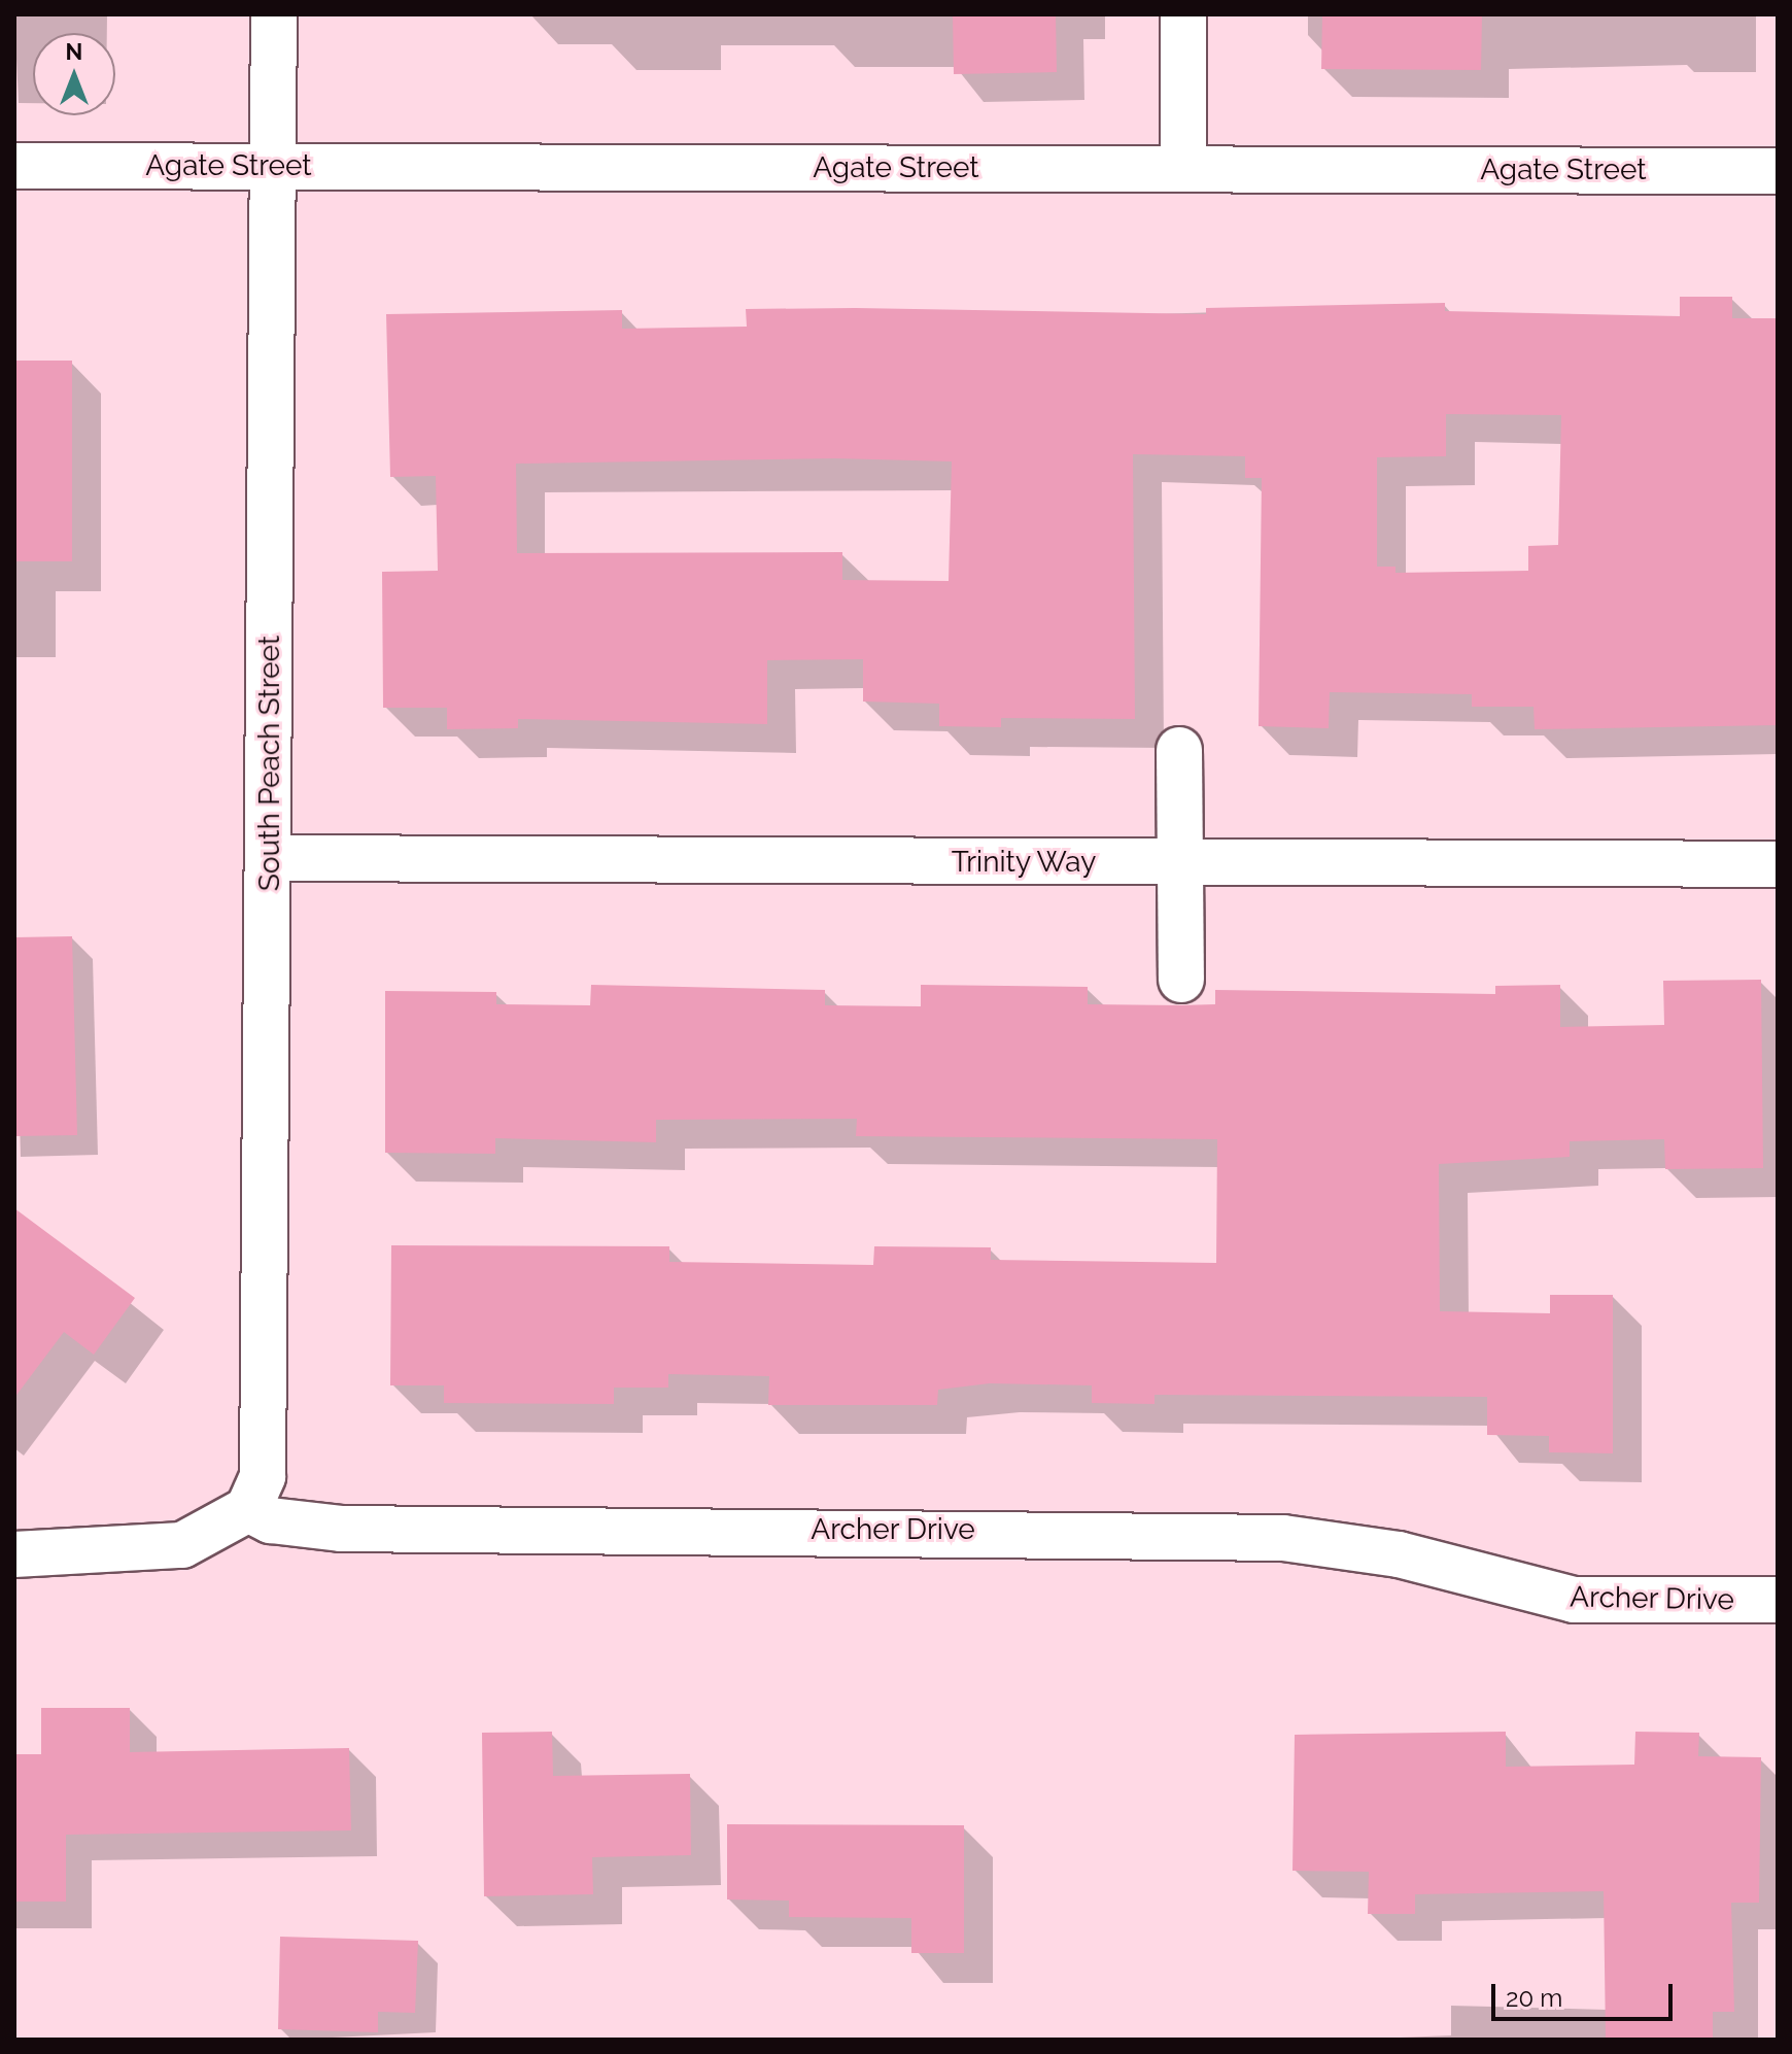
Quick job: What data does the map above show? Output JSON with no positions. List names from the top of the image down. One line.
{"streets":{"street":["Agate Street","South Peach Street","Trinity Way","Archer Drive"]},"crossings":[["Agate Street","South Peach Street"],["South Peach Street","Trinity Way"],["South Peach Street","Archer Drive"]],"scale_bar":"20 m","north":"top"}
